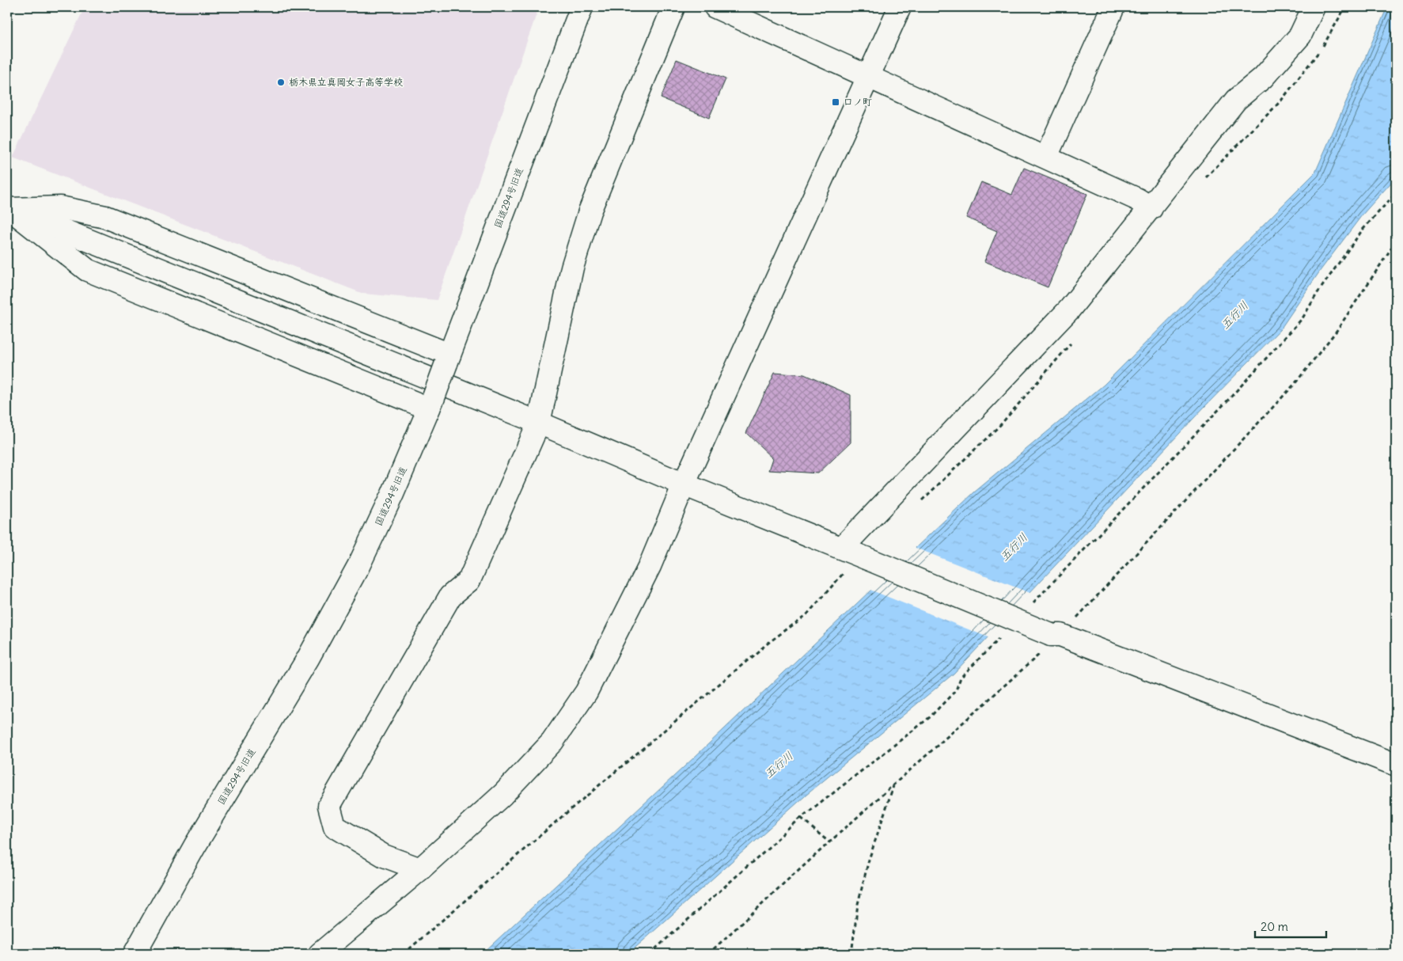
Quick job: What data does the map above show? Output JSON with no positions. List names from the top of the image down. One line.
{"streets":{"street":["国道294号旧道"]},"water":["五行川"],"places":{"other":["栃木県立真岡女子高等学校"],"transit":["口ノ町"]},"scale_bar":"20 m"}
